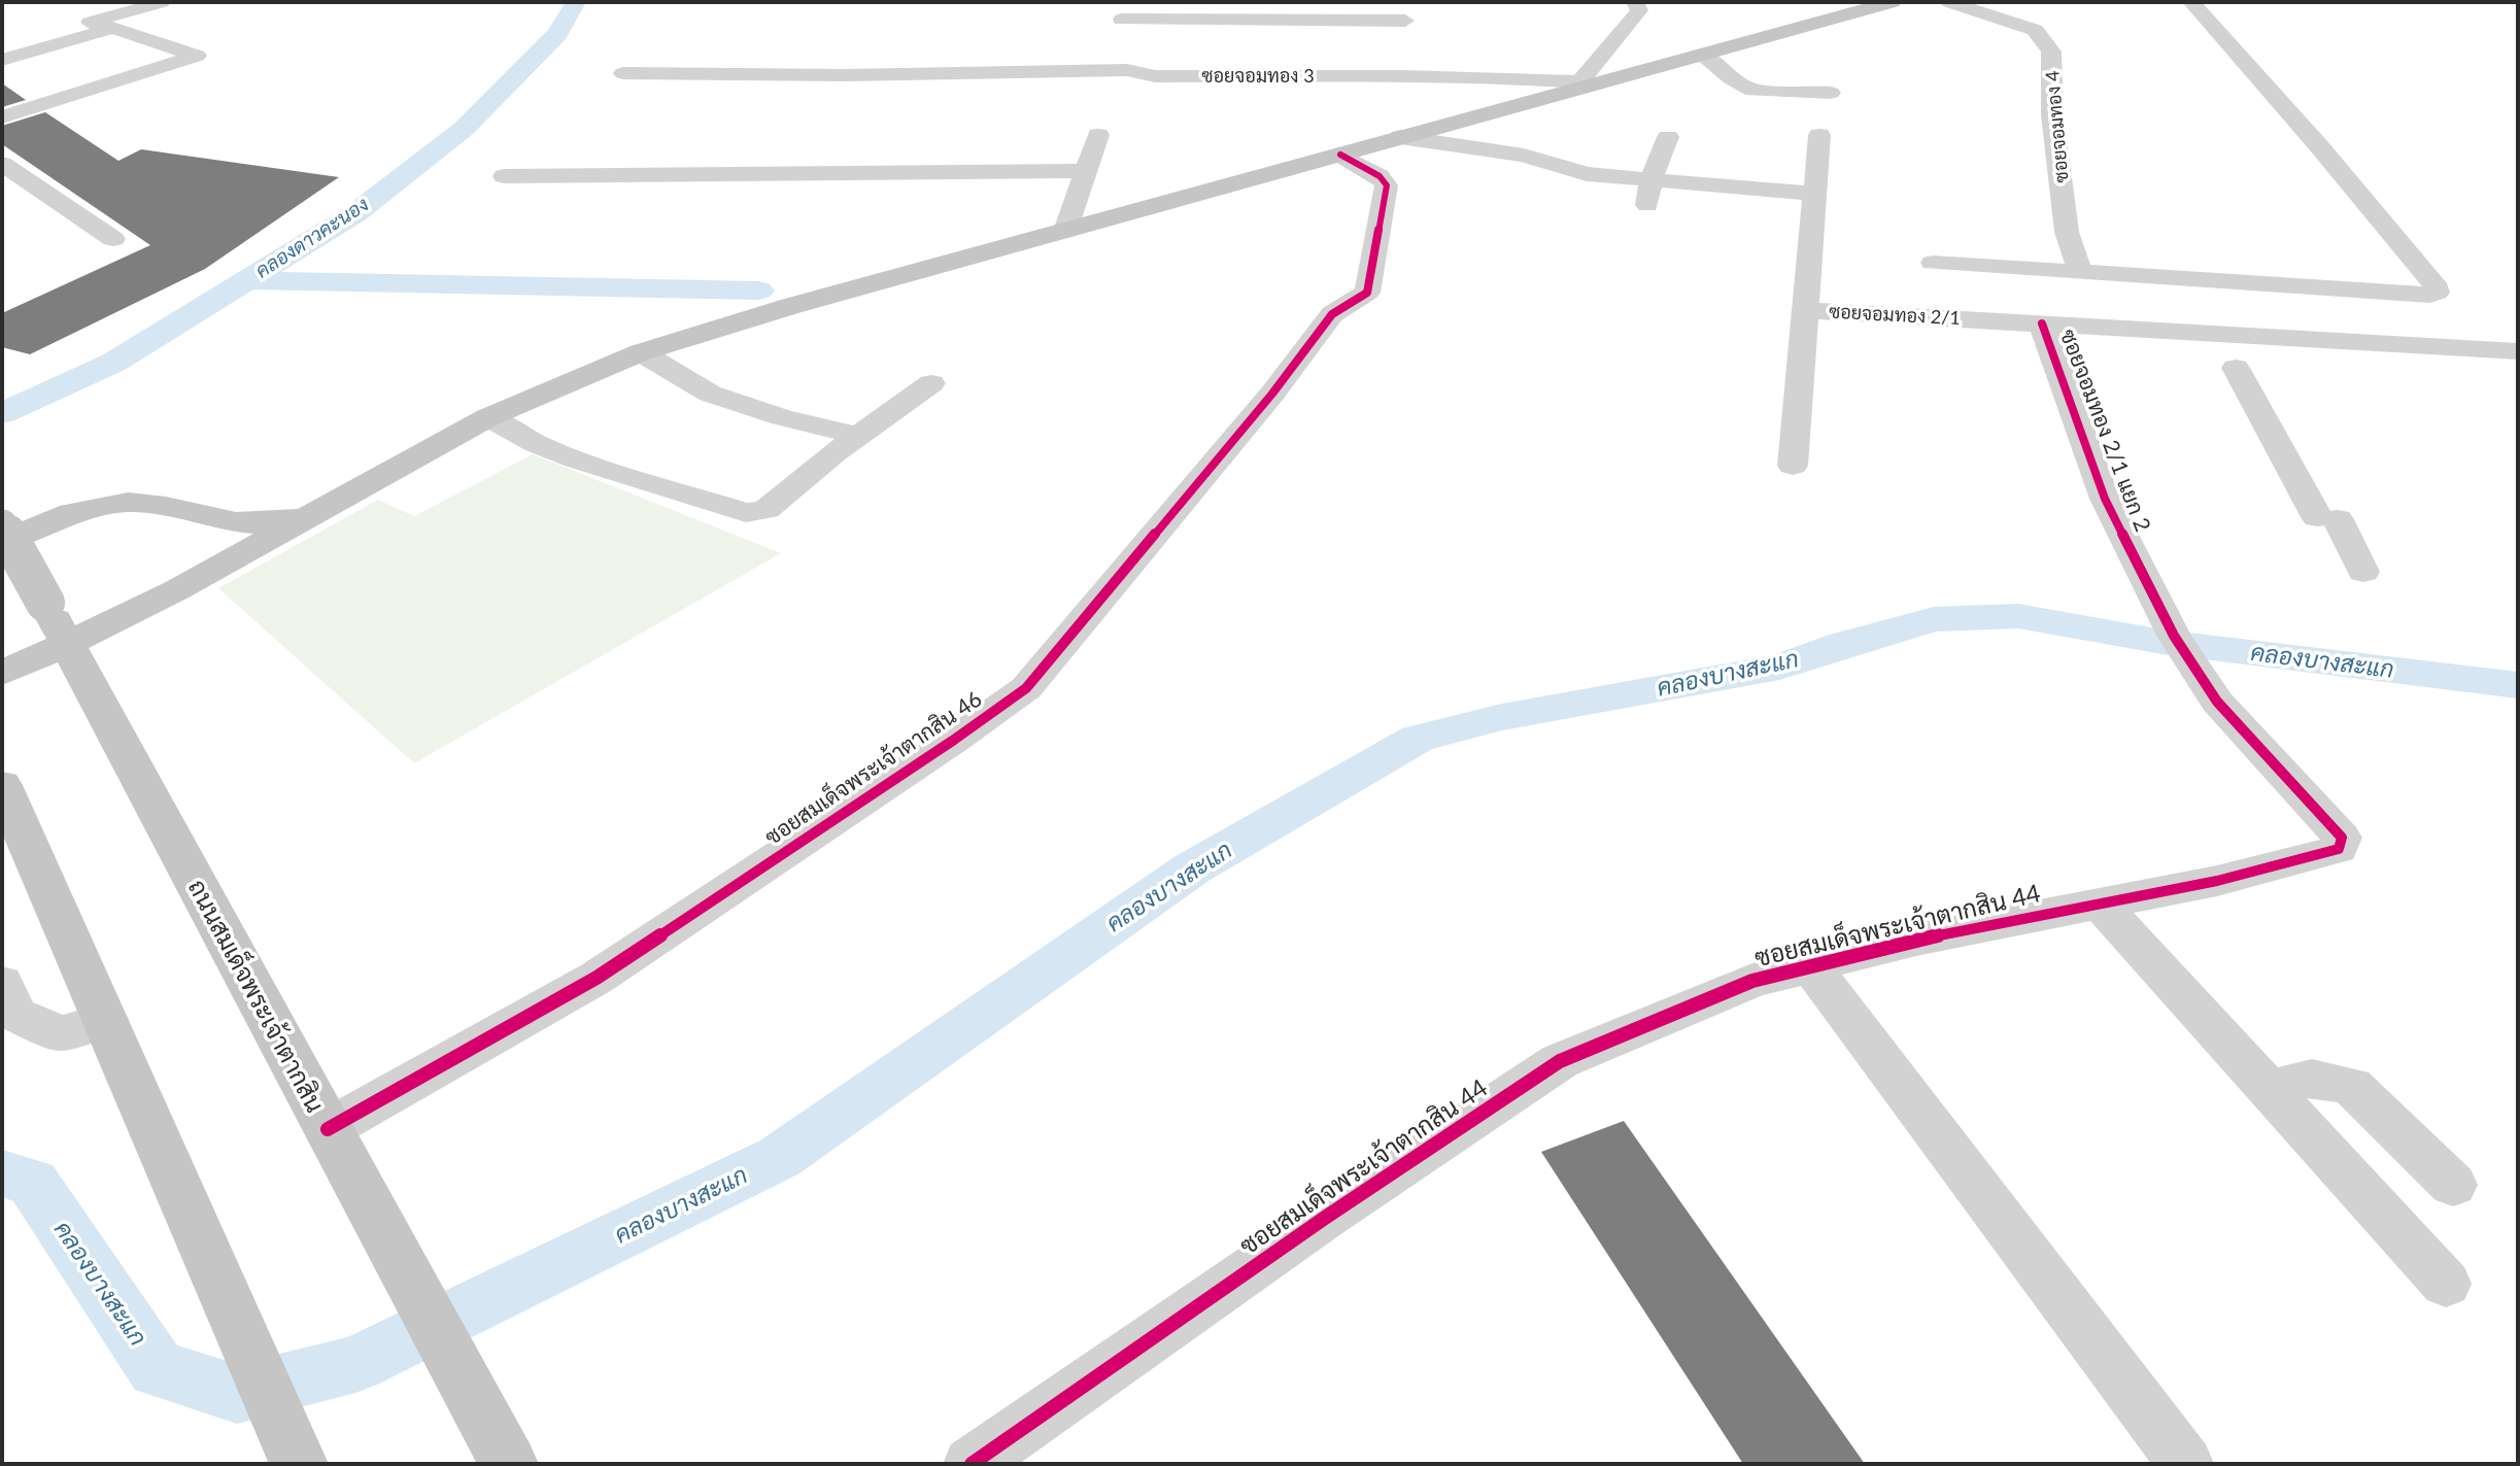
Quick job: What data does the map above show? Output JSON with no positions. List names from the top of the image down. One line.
{"streets":{"main road":["ถนนสมเด็จพระเจ้าตากสิน"],"street":["ซอยจอมทอง 3","ซอยจอมทอง 4","ซอยจอมทอง 2/1","ซอยจอมทอง 2/1 แยก 2","ซอยสมเด็จพระเจ้าตากสิน 46","ซอยสมเด็จพระเจ้าตากสิน 44"]},"crossings":[["ซอยจอมทอง 2/1","ซอยจอมทอง 2/1 แยก 2"],["ซอยจอมทอง 2/1 แยก 2","ซอยสมเด็จพระเจ้าตากสิน 44"],["ซอยสมเด็จพระเจ้าตากสิน 46","ถนนสมเด็จพระเจ้าตากสิน"]],"water":["คลองดาวคะนอง","คลองบางสะแก"]}
